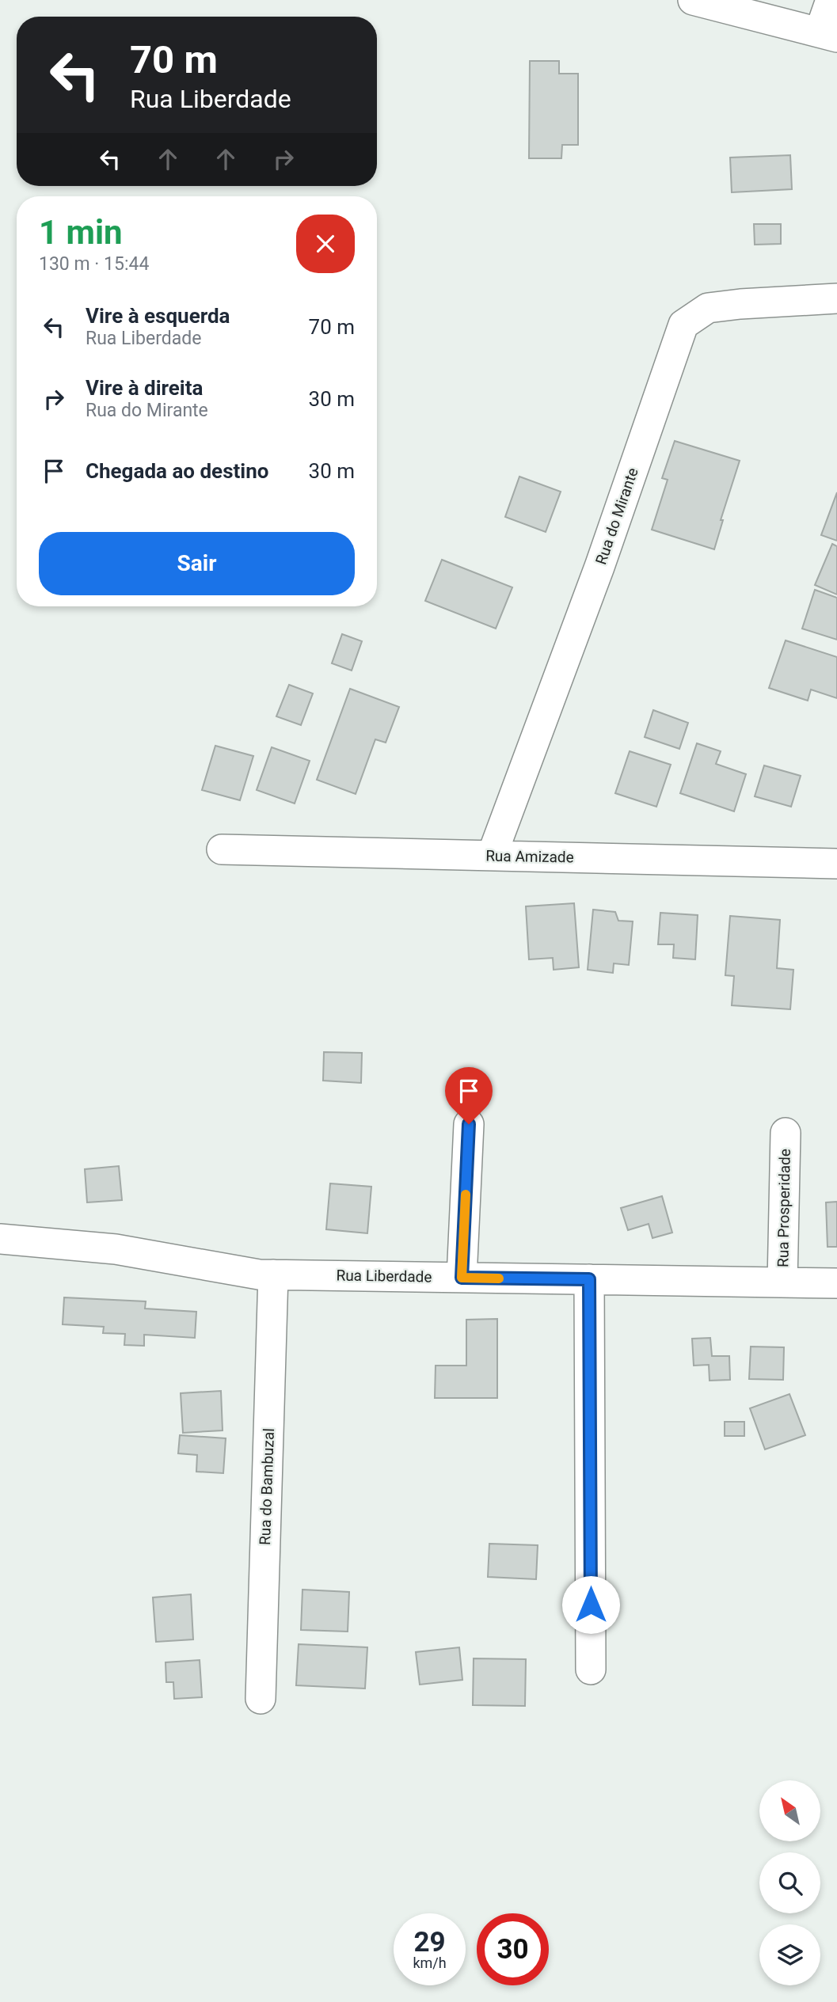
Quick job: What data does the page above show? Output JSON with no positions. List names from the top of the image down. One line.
{"streets":{"street":["Rua do Mirante","Rua Amizade","Rua Prosperidade","Rua Liberdade","Rua do Bambuzal"]},"crossings":[["Rua do Mirante","Rua Amizade"],["Rua Prosperidade","Rua Liberdade"],["Rua Liberdade","Rua do Bambuzal"]],"north":"top left","page":{"turn":["70 m","Rua Liberdade"],"heading":["1 min","130 m · 15:44"],"list":[{"name":"Vire à esquerda","note":"Rua Liberdade","value":"70 m"},{"name":"Vire à direita","note":"Rua do Mirante","value":"30 m"},{"name":"Chegada ao destino","value":"30 m"}],"buttons":"Sair","speed":"29 km/h","limit":"30"}}
